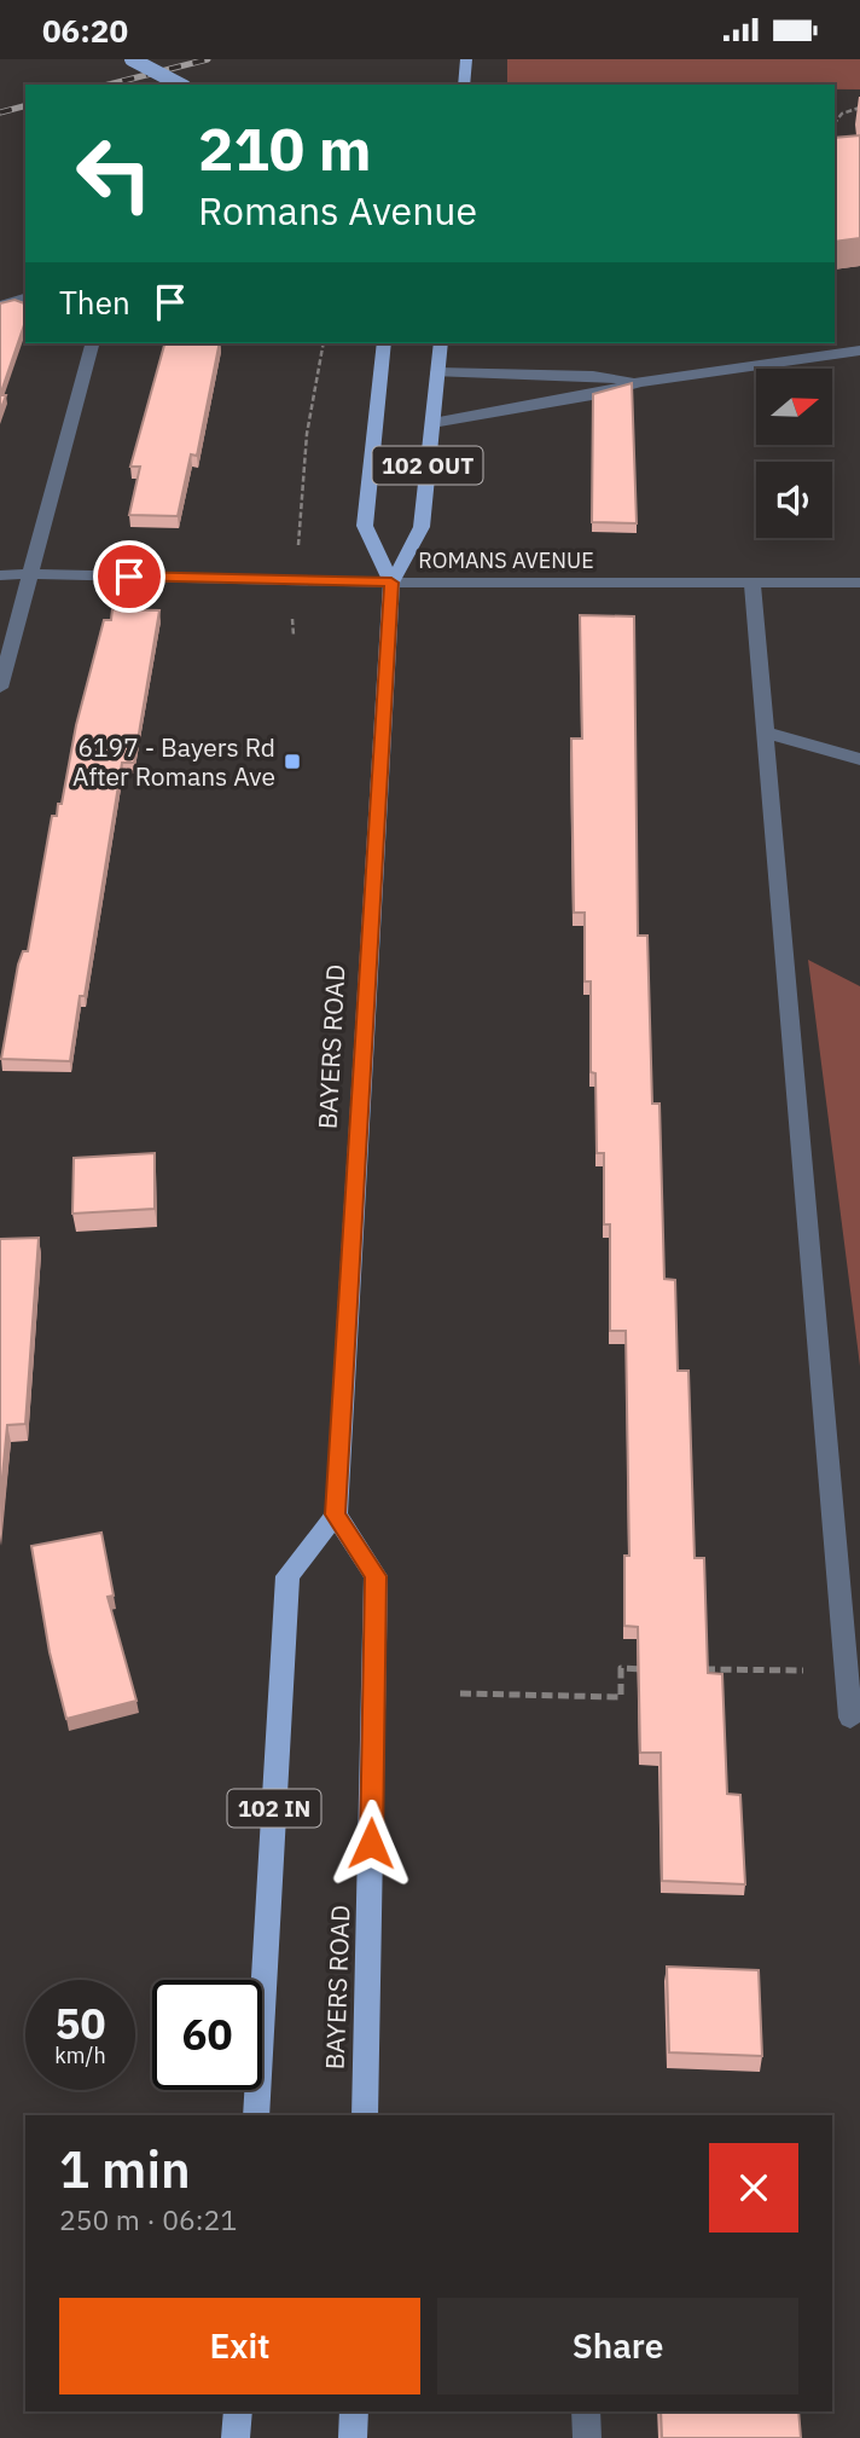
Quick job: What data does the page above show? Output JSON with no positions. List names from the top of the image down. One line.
{"streets":{"main road":["102 OUT","BAYERS ROAD","102 IN"],"street":["ROMANS AVENUE"]},"crossings":[["ROMANS AVENUE","BAYERS ROAD"],["BAYERS ROAD","102 IN"]],"places":{"transit":["6197 - Bayers Rd After Romans Ave"]},"north":"right","page":{"status":"06:20","turn":["210 m","Romans Avenue"],"then":"Then","speed":"50 km/h","limit":"60","heading":["1 min","250 m · 06:21"],"buttons":["Exit","Share"]}}
